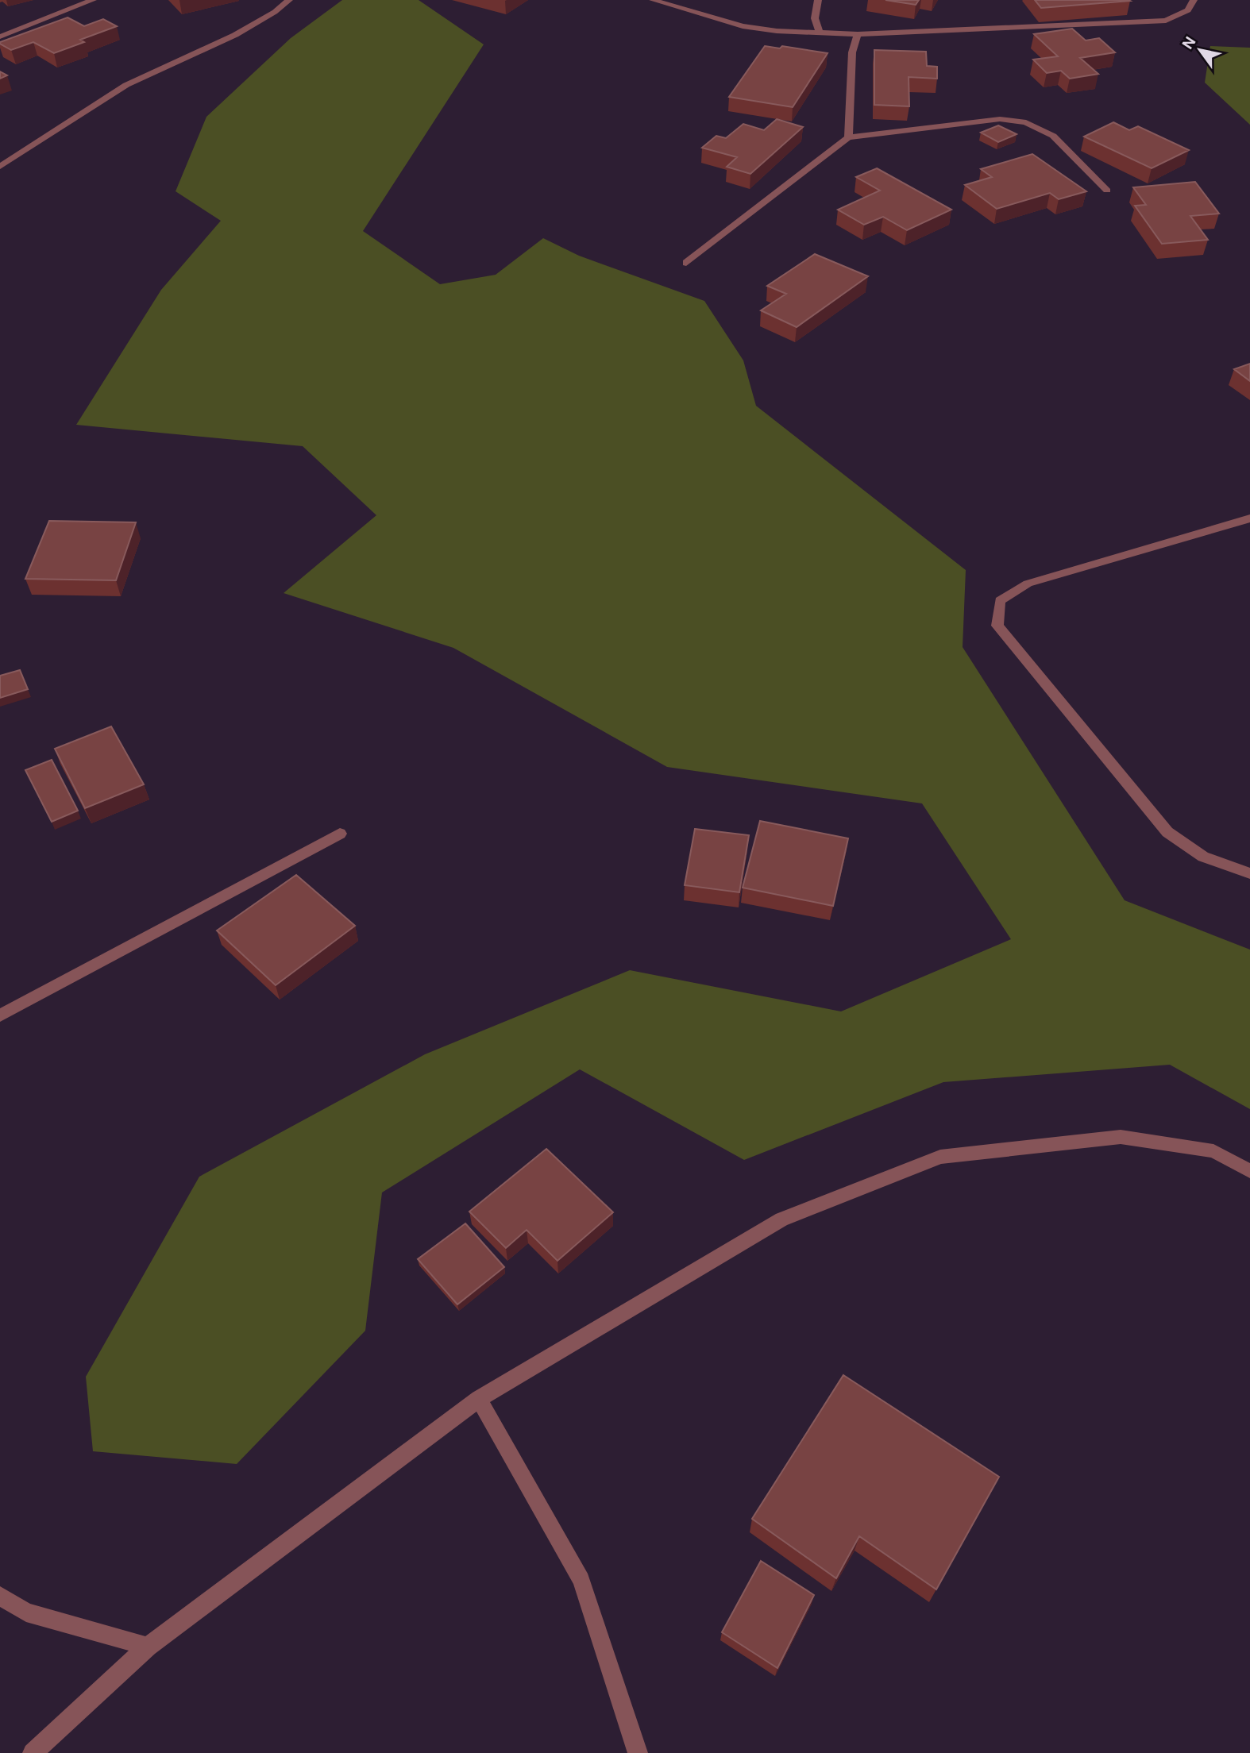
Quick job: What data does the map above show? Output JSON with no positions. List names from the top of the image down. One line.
{"north":"top left"}
